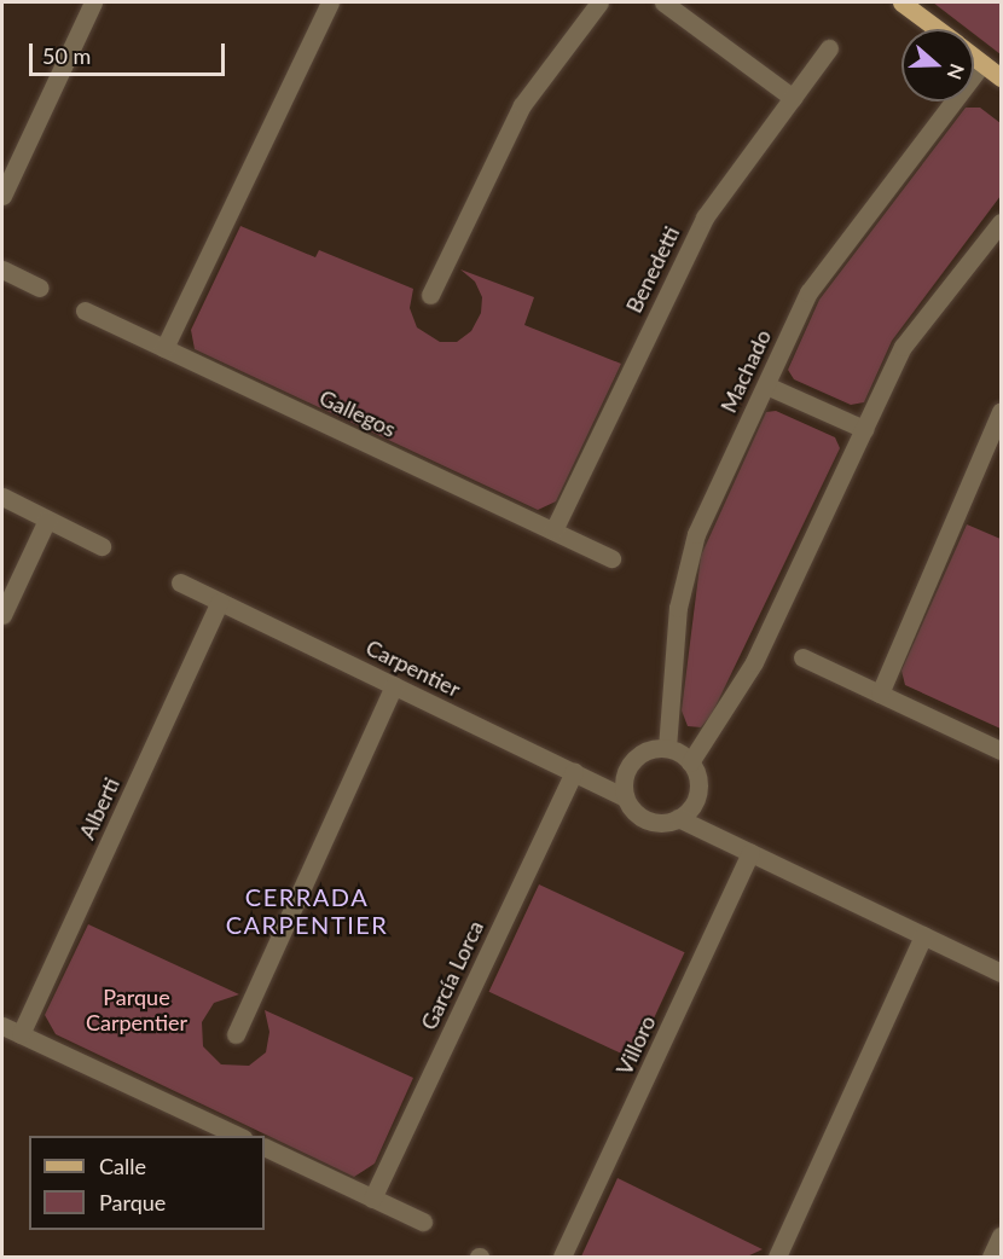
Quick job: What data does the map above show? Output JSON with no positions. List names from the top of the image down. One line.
{"streets":{"street":["Benedetti","Machado","Gallegos","Carpentier","Alberti","García Lorca","Villoro"]},"crossings":[["Benedetti","Gallegos"],["Machado","Carpentier"],["Carpentier","Alberti"],["Carpentier","García Lorca"]],"districts":["CERRADA CARPENTIER"],"parks":["Parque Carpentier"],"legend":["Calle","Parque"],"scale_bar":"50 m","north":"right"}
